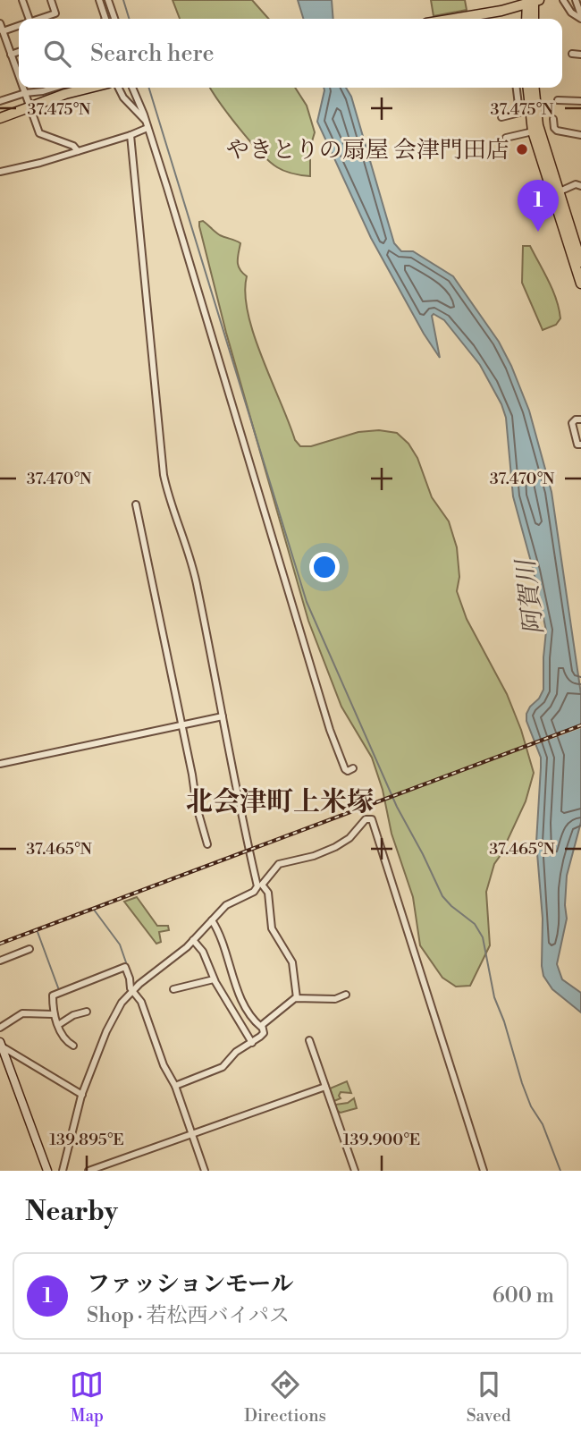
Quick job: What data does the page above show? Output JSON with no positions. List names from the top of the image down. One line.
{"districts":["北会津町上米塚"],"water":["阿賀川"],"places":["やきとりの扇屋 会津門田店"],"page":{"search":"Search here","pins":"1","heading":"Nearby","list":[{"mark":"1","name":"ファッションモール","note":"Shop · 若松西バイパス","value":"600 m"}],"nav":["Map","Directions","Saved"]},"coordinates":["37.475°N","37.470°N","37.465°N","139.895°E","139.900°E"]}
